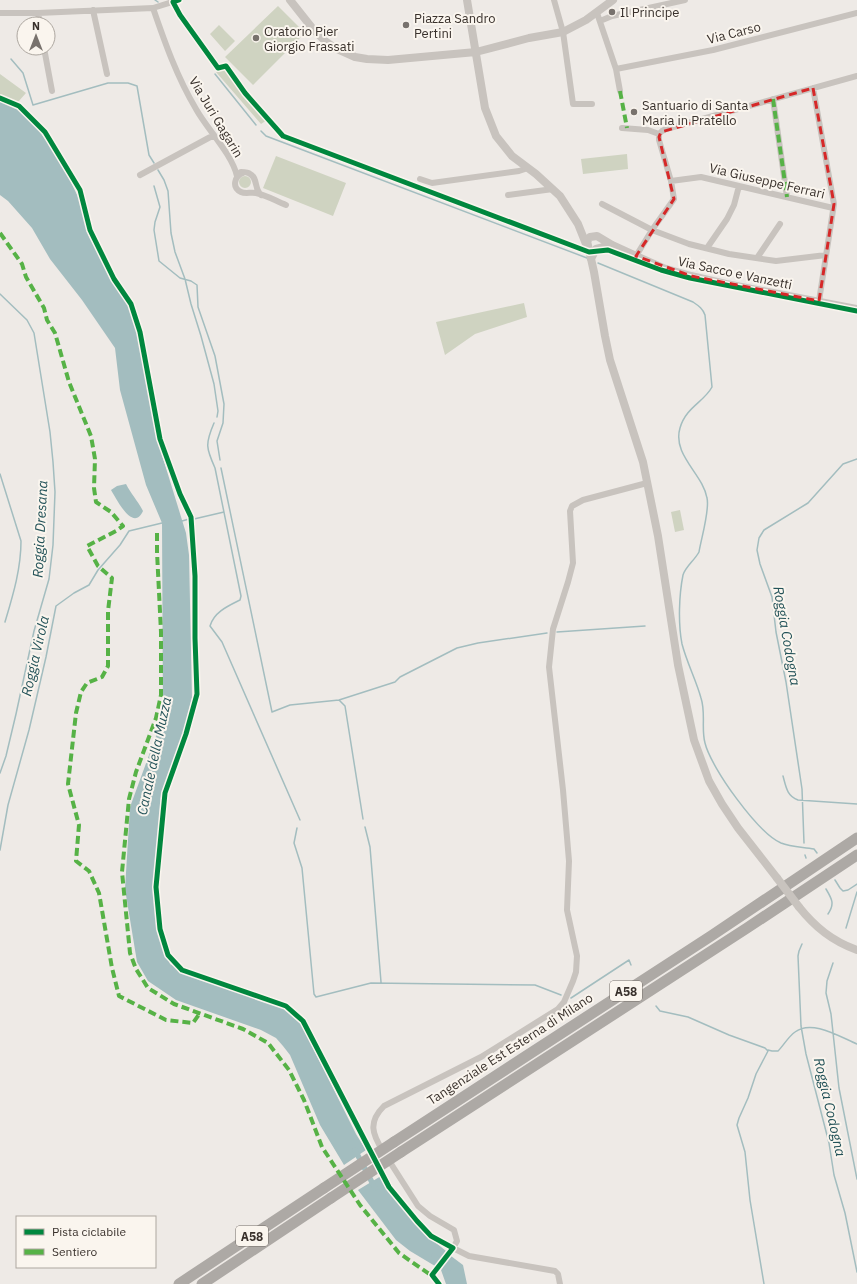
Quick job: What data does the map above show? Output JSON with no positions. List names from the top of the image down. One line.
{"streets":{"highway":["A58","Tangenziale Est Esterna di Milano"],"street":["Via Carso","Via Juri Gagarin","Via Giuseppe Ferrari","Via Sacco e Vanzetti"]},"water":["Roggia Dresana","Roggia Codogna","Roggia Virola","Canale della Muzza"],"places":["Il Principe","Piazza Sandro Pertini","Oratorio Pier Giorgio Frassati","Santuario di Santa Maria in Pratello"],"legend":["Pista ciclabile","Sentiero"],"north":"top"}
